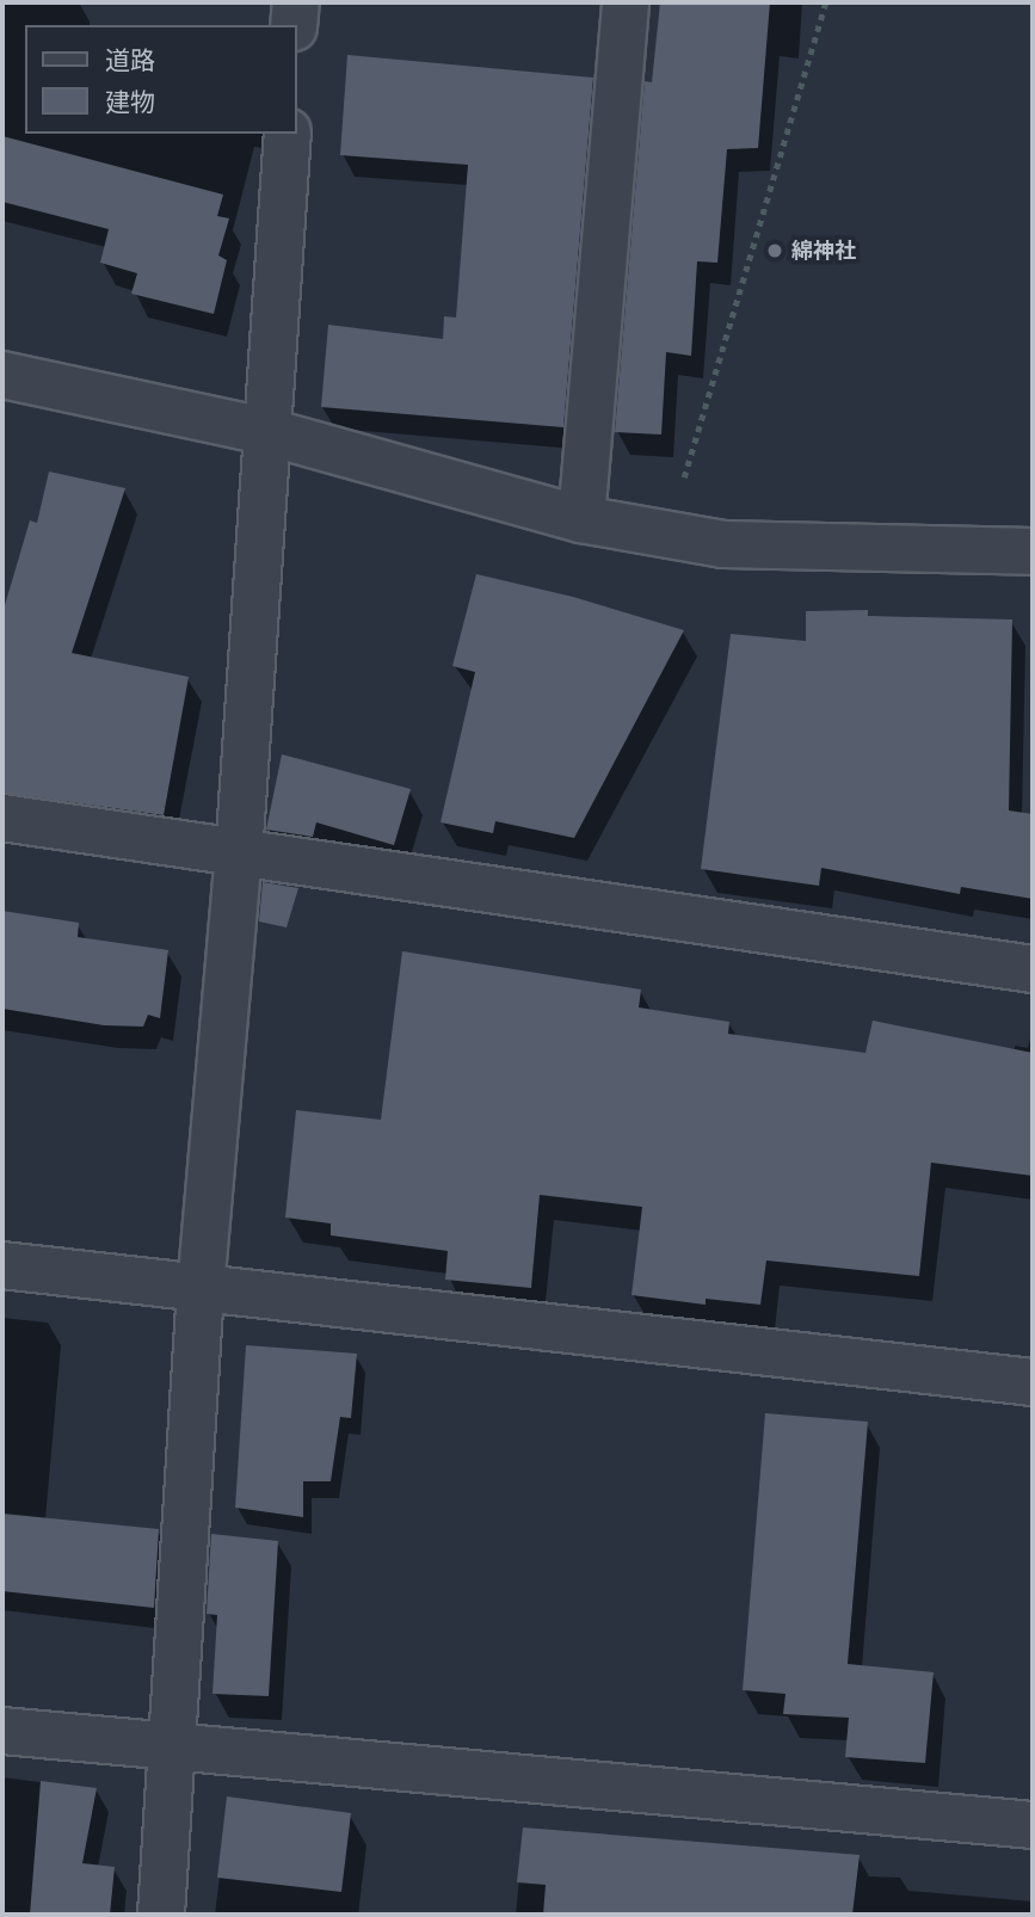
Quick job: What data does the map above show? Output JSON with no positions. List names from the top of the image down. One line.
{"places":["綿神社"],"legend":["道路","建物"]}
